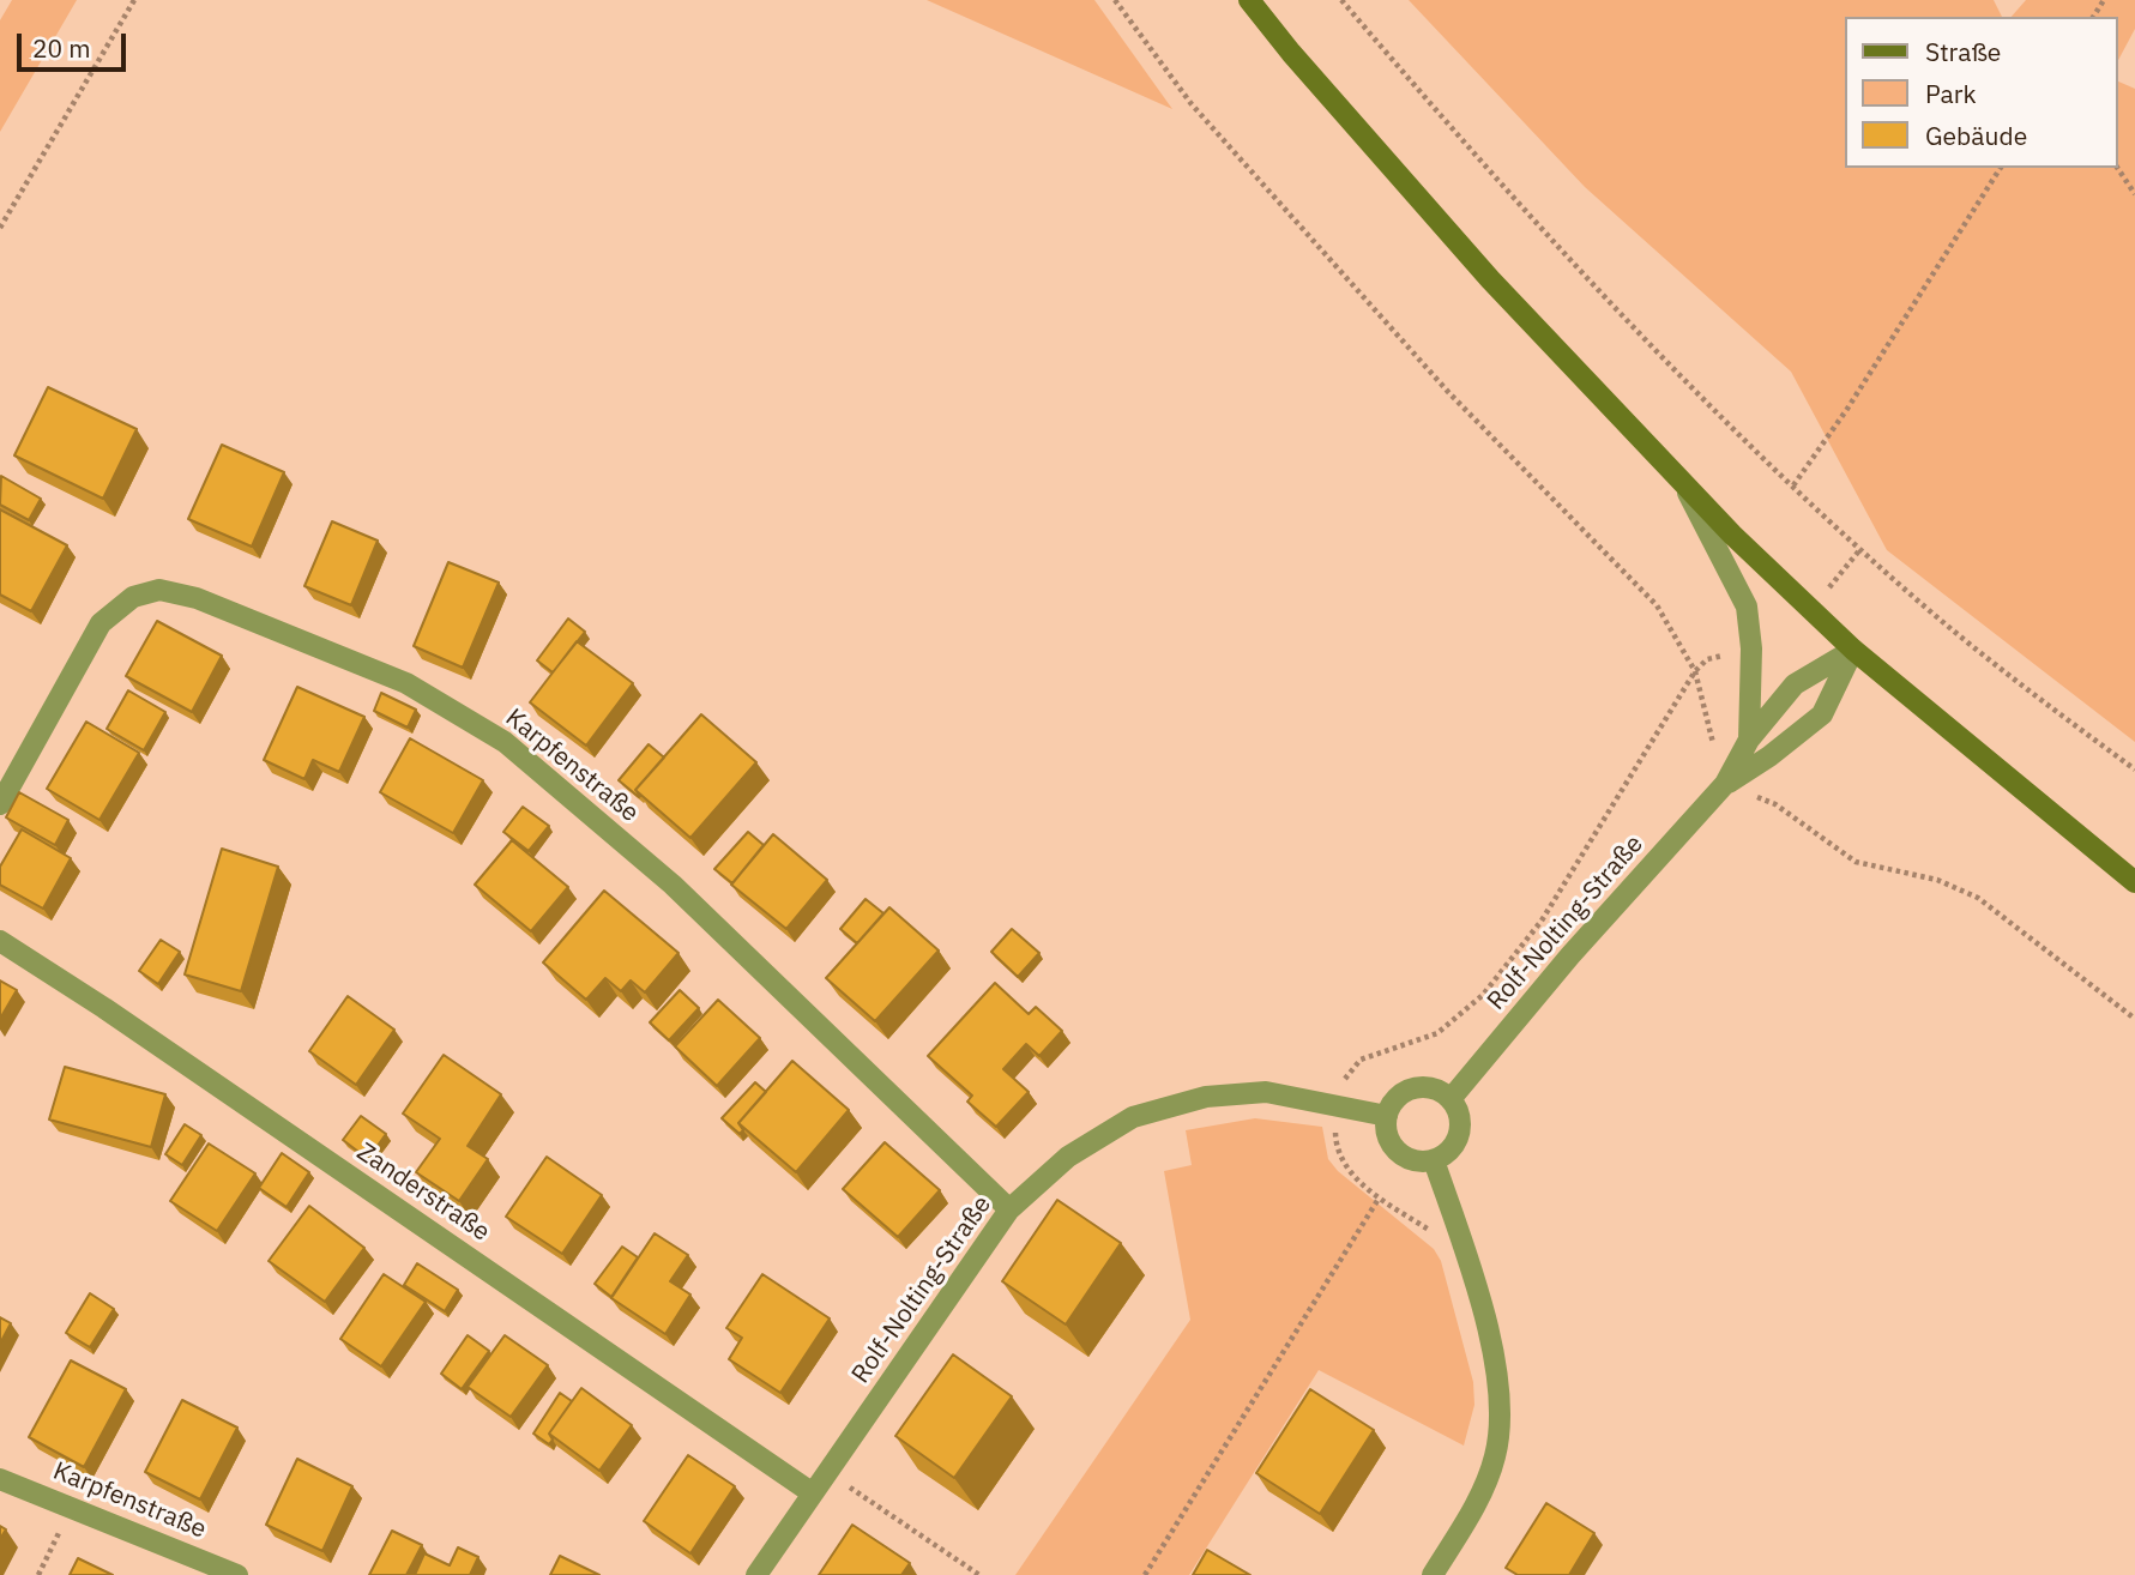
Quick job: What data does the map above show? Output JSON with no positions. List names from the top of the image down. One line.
{"streets":{"street":["Karpfenstraße","Rolf-Nolting-Straße","Zanderstraße"]},"crossings":[["Karpfenstraße","Rolf-Nolting-Straße"],["Rolf-Nolting-Straße","Zanderstraße"]],"legend":["Straße","Park","Gebäude"],"scale_bar":"20 m"}
